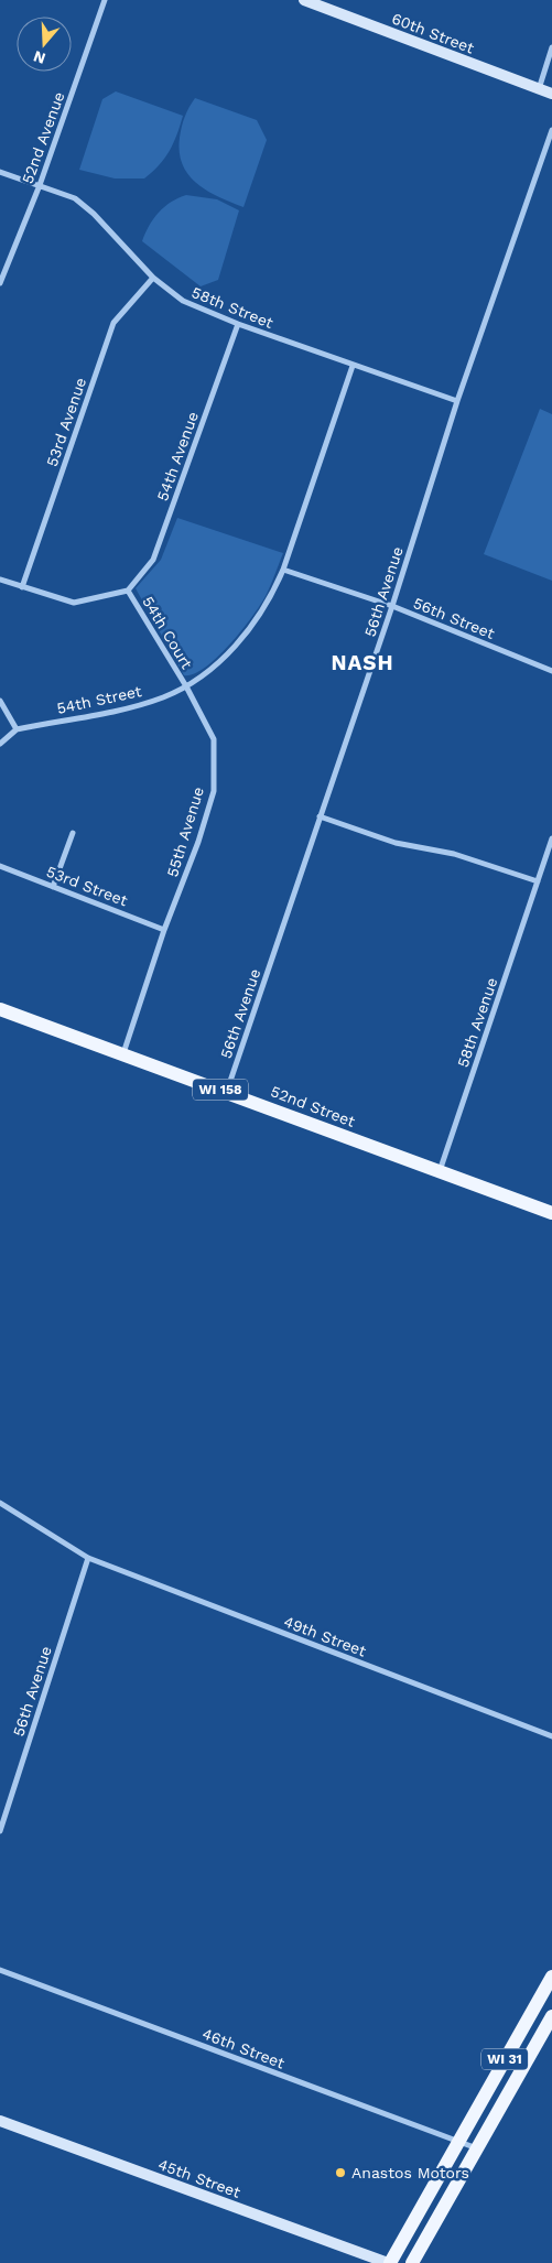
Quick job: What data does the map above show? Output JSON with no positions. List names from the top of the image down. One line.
{"streets":{"main road":["WI 158","52nd Street","WI 31"],"street":["60th Street","52nd Avenue","58th Street","53rd Avenue","54th Avenue","56th Avenue","56th Street","54th Court","54th Street","55th Avenue","53rd Street","58th Avenue","49th Street","46th Street","45th Street"]},"crossings":[["52nd Avenue","58th Street"],["58th Street","53rd Avenue"],["58th Street","54th Avenue"],["58th Street","56th Avenue"],["54th Avenue","54th Court"],["56th Avenue","56th Street"],["56th Avenue","52nd Street"],["56th Avenue","49th Street"],["54th Court","54th Street"],["54th Court","55th Avenue"],["54th Street","55th Avenue"],["55th Avenue","53rd Street"],["55th Avenue","52nd Street"],["58th Avenue","52nd Street"],["46th Street","WI 31"],["WI 31","45th Street"]],"districts":["NASH"],"places":["Anastos Motors"],"north":"bottom"}
